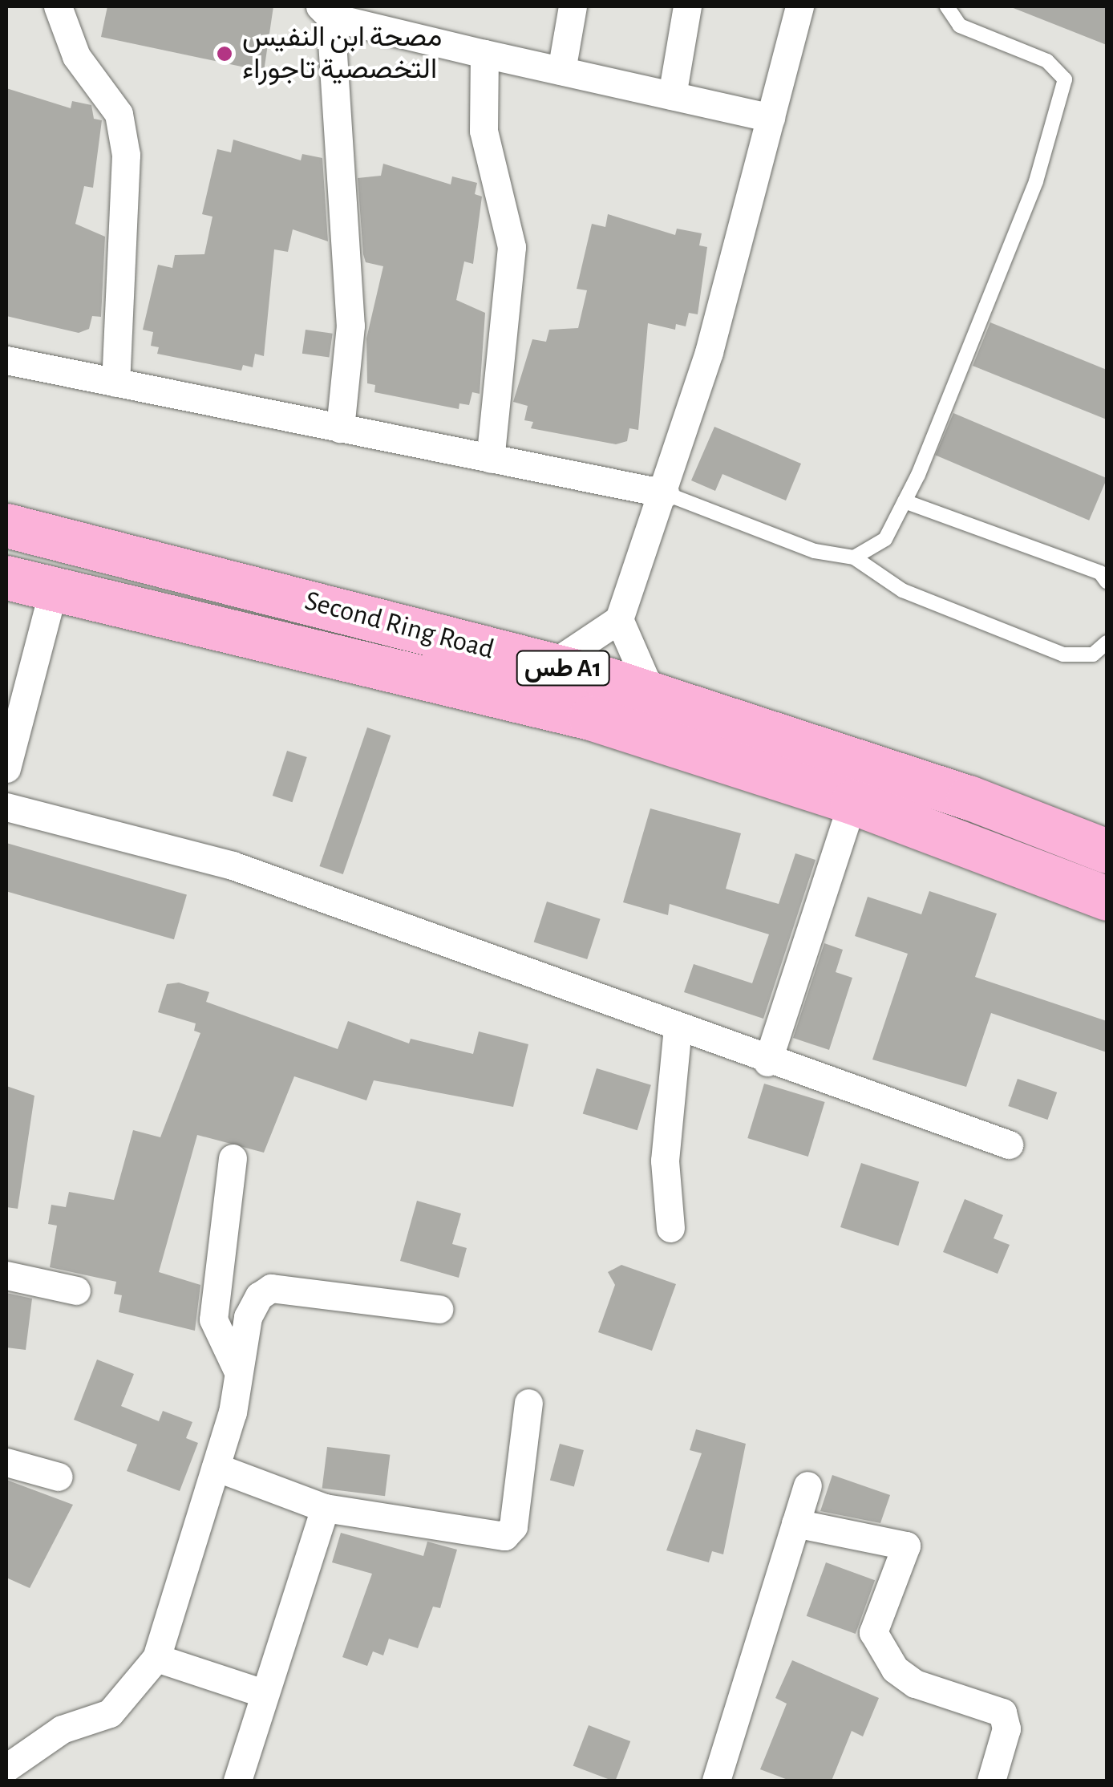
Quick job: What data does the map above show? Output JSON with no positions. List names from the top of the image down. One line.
{"streets":{"highway":["Second Ring Road","طس A1"]},"places":["مصحة ابن النفيس التخصصية تاجوراء"]}
